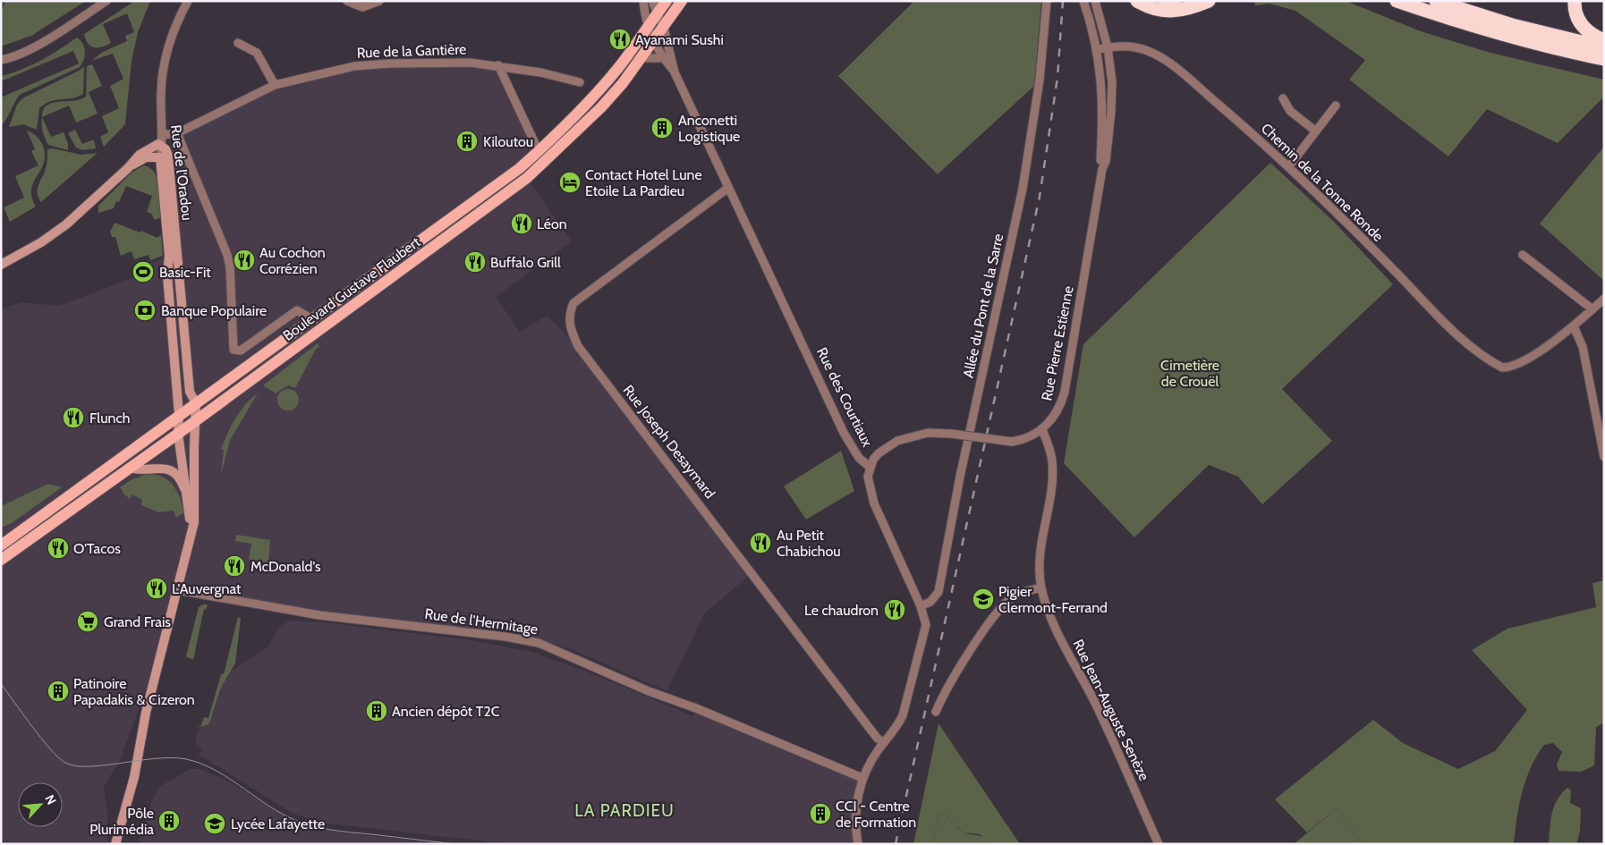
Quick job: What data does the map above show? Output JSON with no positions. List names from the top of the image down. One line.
{"streets":{"main road":["Rue de l'Oradou","Boulevard Gustave Flaubert"],"street":["Rue de la Gantière","Chemin de la Tonne Ronde","Allée du Pont de la Sarre","Rue Pierre Estienne","Rue des Courtiaux","Rue Joseph Desaymard","Rue de l'Hermitage","Rue Jean-Auguste Senèze"]},"crossings":[["Rue de la Gantière","Rue de l'Oradou"],["Rue de l'Oradou","Boulevard Gustave Flaubert"],["Chemin de la Tonne Ronde","Rue Pierre Estienne"],["Boulevard Gustave Flaubert","Rue des Courtiaux"],["Allée du Pont de la Sarre","Rue des Courtiaux"],["Rue des Courtiaux","Rue Joseph Desaymard"],["Rue des Courtiaux","Rue de l'Hermitage"]],"districts":["LA PARDIEU"],"parks":["Cimetière de Crouël"],"places":{"restaurant":["Ayanami Sushi","Léon","Au Cochon Corrézien","Buffalo Grill","Flunch","Au Petit Chabichou","O'Tacos","McDonald's","L'Auvergnat","Le chaudron"],"building":["Anconetti Logistique","Kiloutou","Patinoire Papadakis & Cizeron","Ancien dépôt T2C","CCI - Centre de Formation","Pôle Plurimédia"],"hotel":["Contact Hotel Lune Etoile La Pardieu"],"sports":["Basic-Fit"],"bank":["Banque Populaire"],"school or university":["Pigier Clermont-Ferrand","Lycée Lafayette"],"supermarket":["Grand Frais"]},"north":"top right"}
